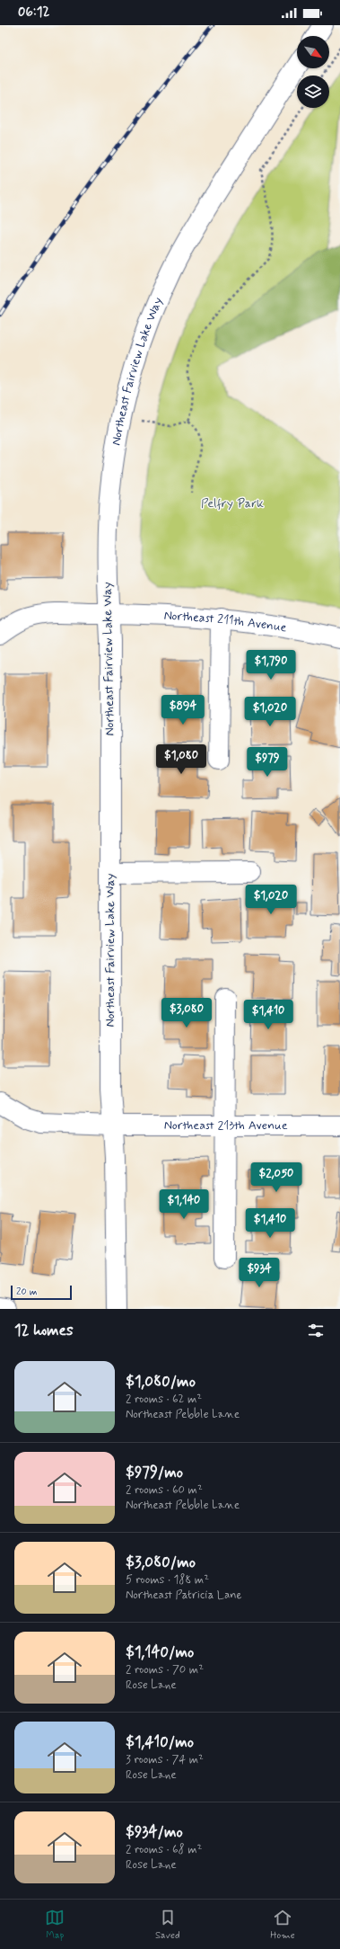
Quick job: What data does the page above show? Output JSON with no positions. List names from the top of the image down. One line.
{"streets":{"street":["Northeast Fairview Lake Way","Northeast 211th Avenue","Northeast 213th Avenue"]},"crossings":[["Northeast Fairview Lake Way","Northeast 211th Avenue"],["Northeast Fairview Lake Way","Northeast 213th Avenue"]],"parks":["Pelfry Park"],"scale_bar":"20 m","north":"bottom right","page":{"status":"06:12","price":["$1,790","$894","$1,020","$1,080","$979","$1,020","$3,080","$1,410","$2,050","$1,140","$1,410","$934"],"scale":"20 m","heading":"12 homes","list":[{"name":"$1,080/mo","note":"2 rooms · 62 m² · Northeast Pebble Lane"},{"name":"$979/mo","note":"2 rooms · 60 m² · Northeast Pebble Lane"},{"name":"$3,080/mo","note":"5 rooms · 188 m² · Northeast Patricia Lane"},{"name":"$1,140/mo","note":"2 rooms · 70 m² · Rose Lane"},{"name":"$1,410/mo","note":"3 rooms · 74 m² · Rose Lane"},{"name":"$934/mo","note":"2 rooms · 68 m² · Rose Lane"}],"tabs":["Map","Saved","Home"]}}
